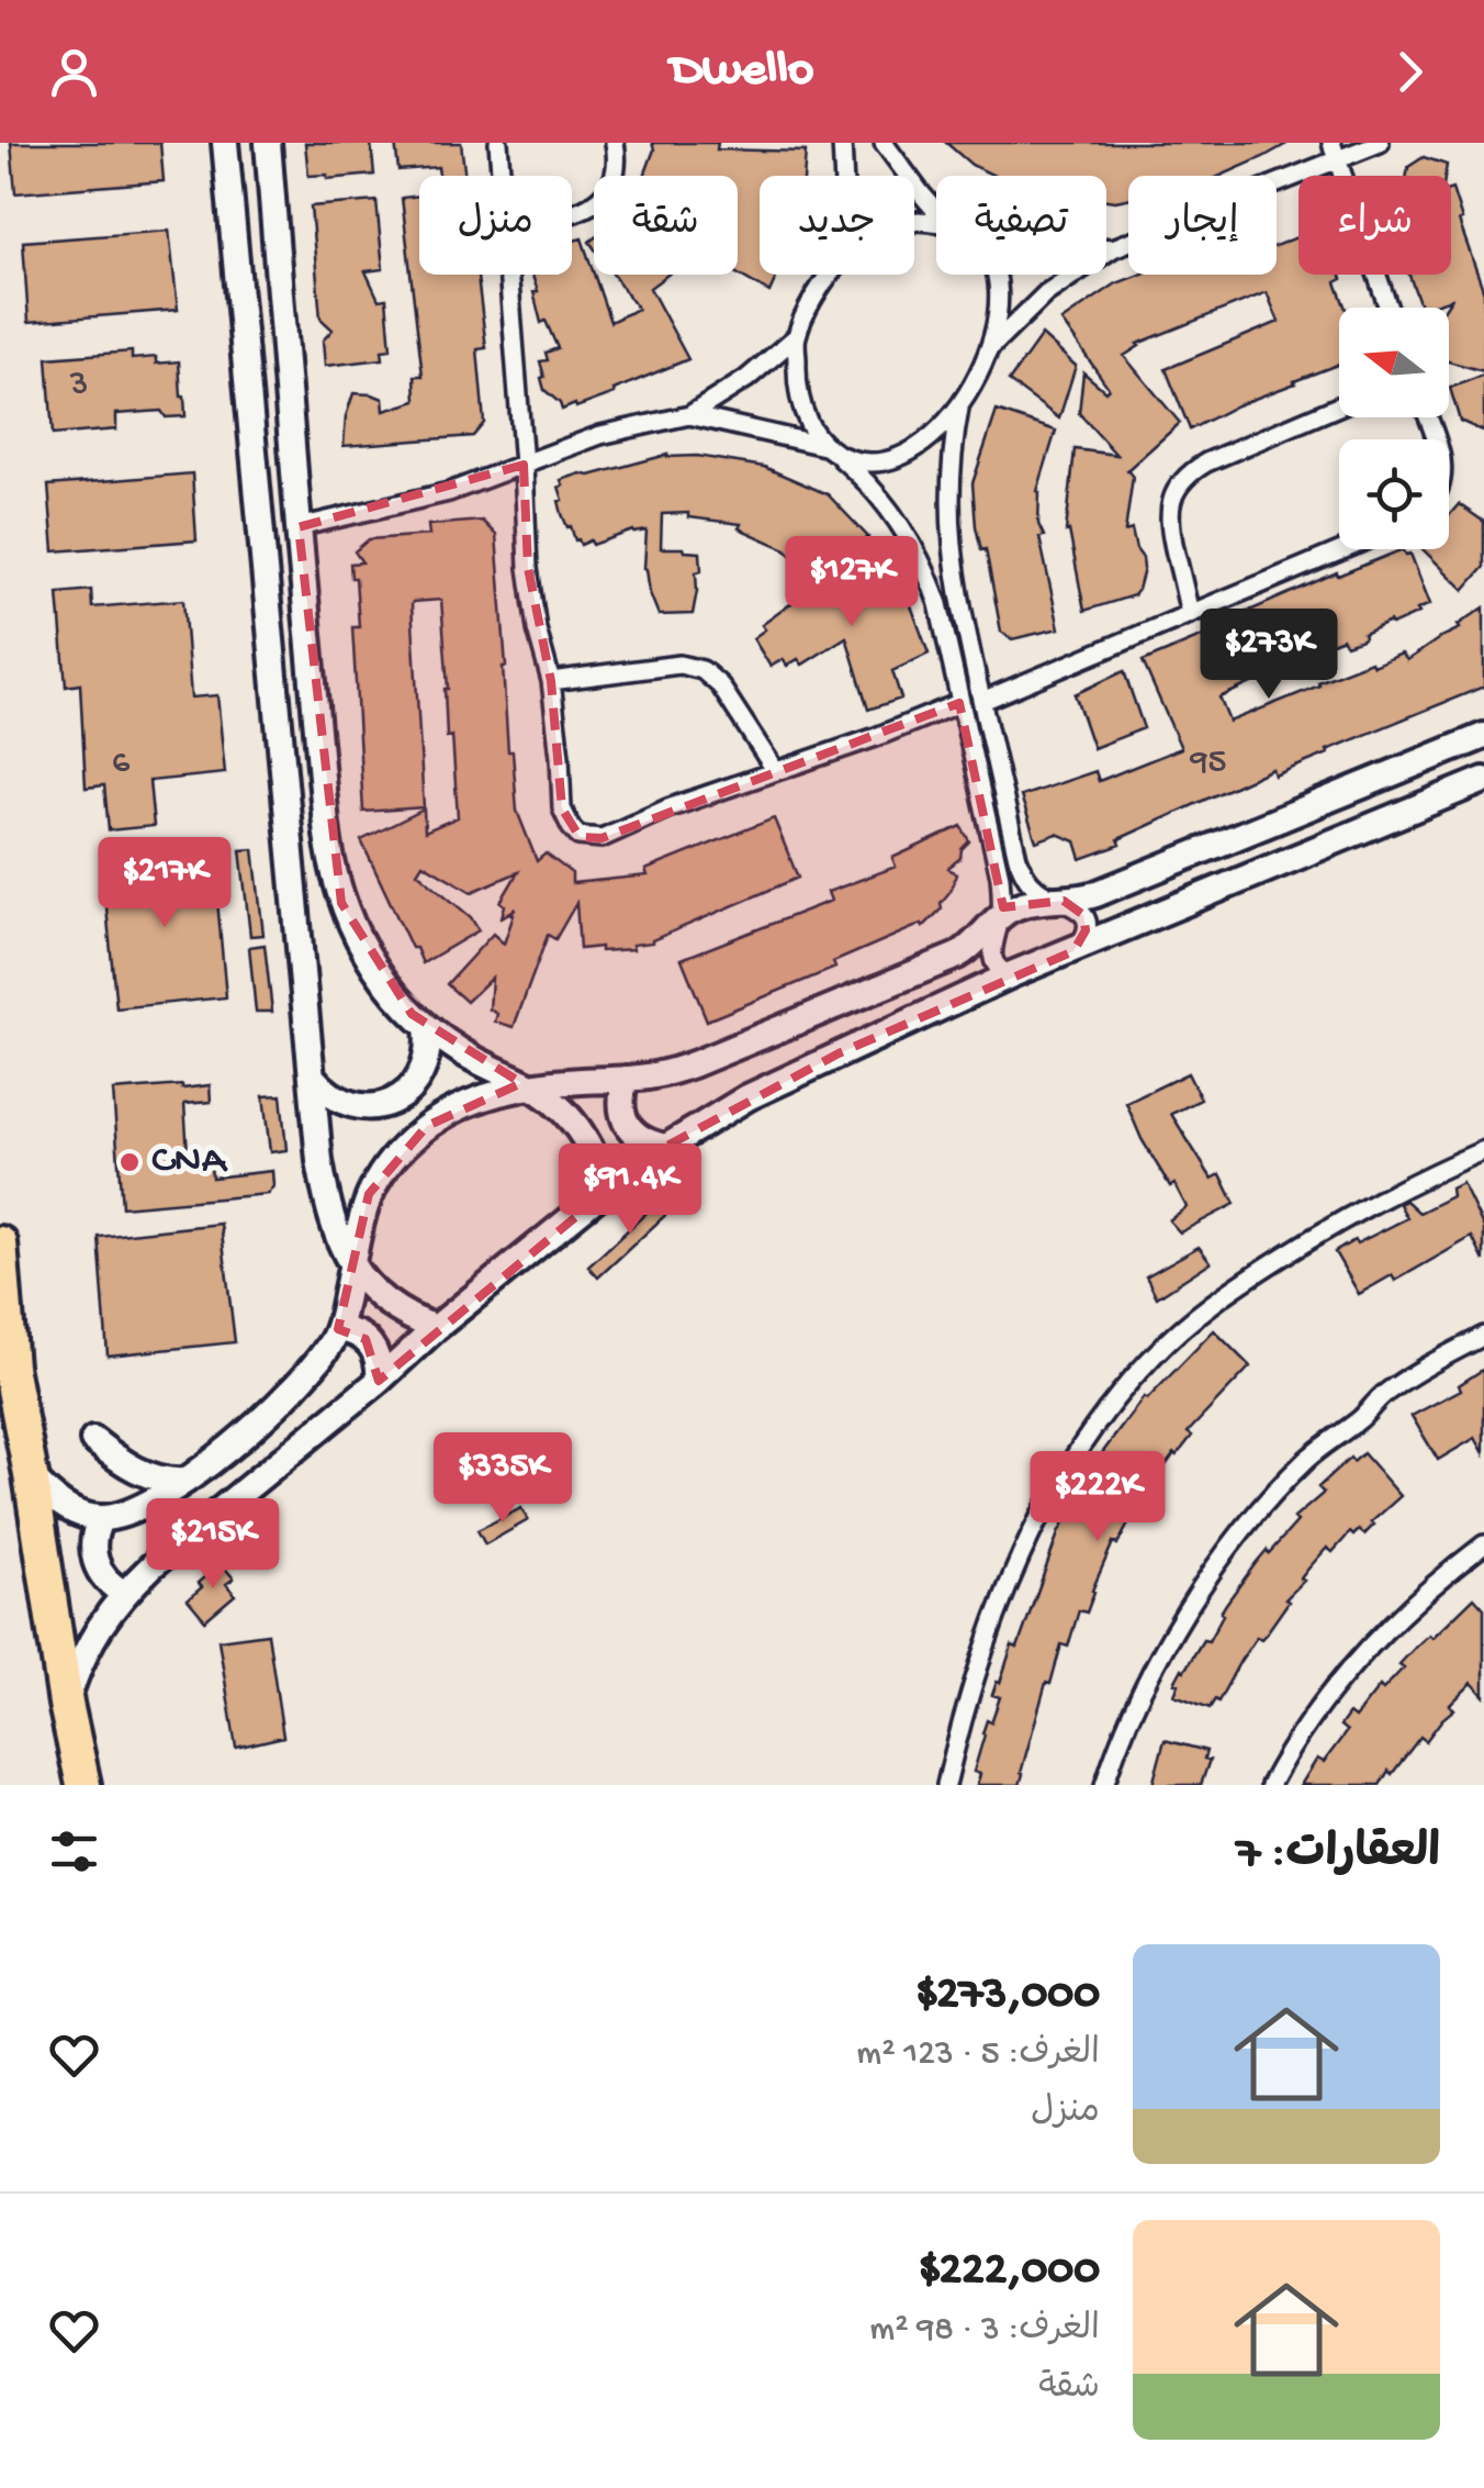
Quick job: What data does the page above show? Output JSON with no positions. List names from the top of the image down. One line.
{"places":["CNA"],"house_numbers":["3","6","95"],"north":"left","page":{"header":"Dwello","chip":["شراء","إيجار","تصفية","جديد","شقة","منزل"],"price":["$127K","$273K","$217K","$91.4K","$335K","$222K","$215K"],"heading":"العقارات: 7","list":[{"name":"$273,000","note":"الغرف: 5 · 123 m² · منزل"},{"name":"$222,000","note":"الغرف: 3 · 98 m² · شقة"}]}}
